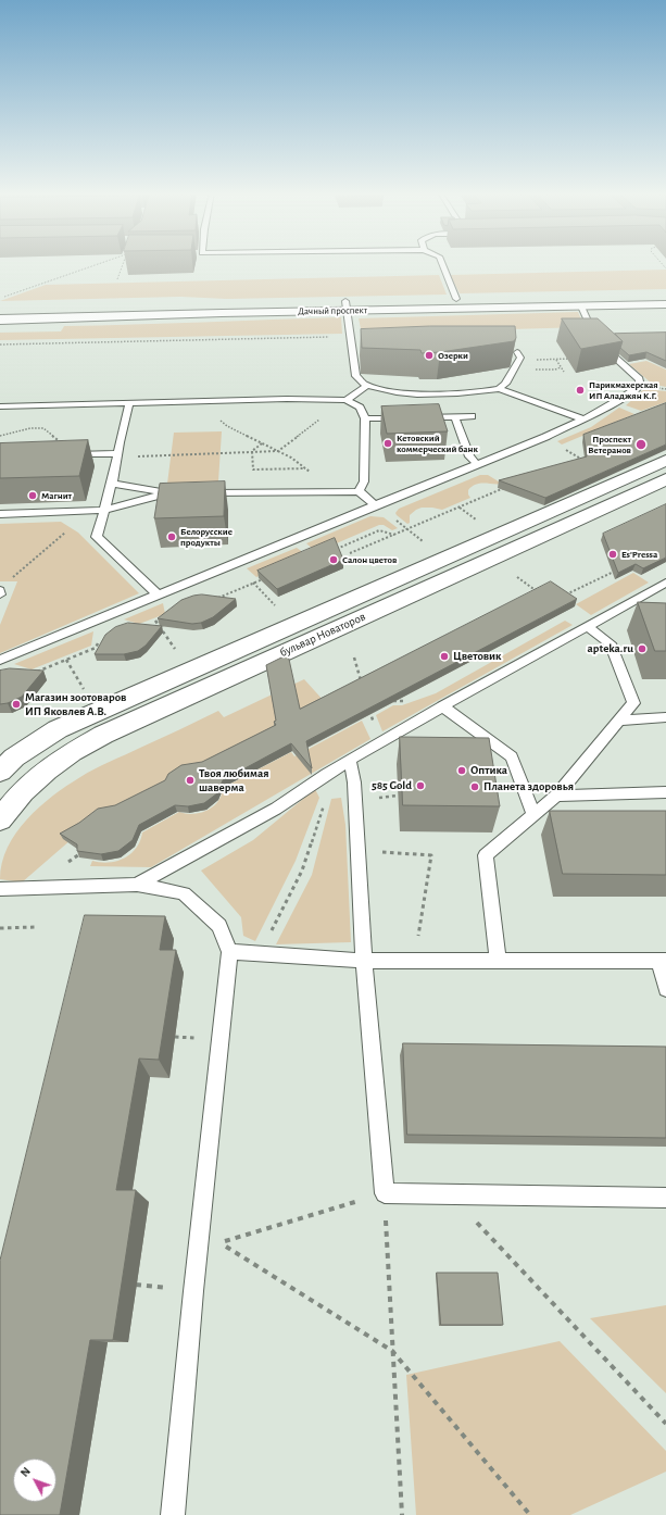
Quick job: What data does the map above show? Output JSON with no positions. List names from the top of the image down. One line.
{"streets":{"main road":["Дачный проспект","бульвар Новаторов"]},"places":["Озерки","Парикмахерская ИП Аладжян К.Г.","Кетовский коммерческий банк","Проспект Ветеранов","Магнит","Белорусские продукты","Es'Pressa","Салон цветов","apteka.ru","Цветовик","Магазин зоотоваров ИП Яковлев А.В.","Оптика","Твоя любимая шаверма","585 Gold","Планета здоровья"],"north":"top left"}
